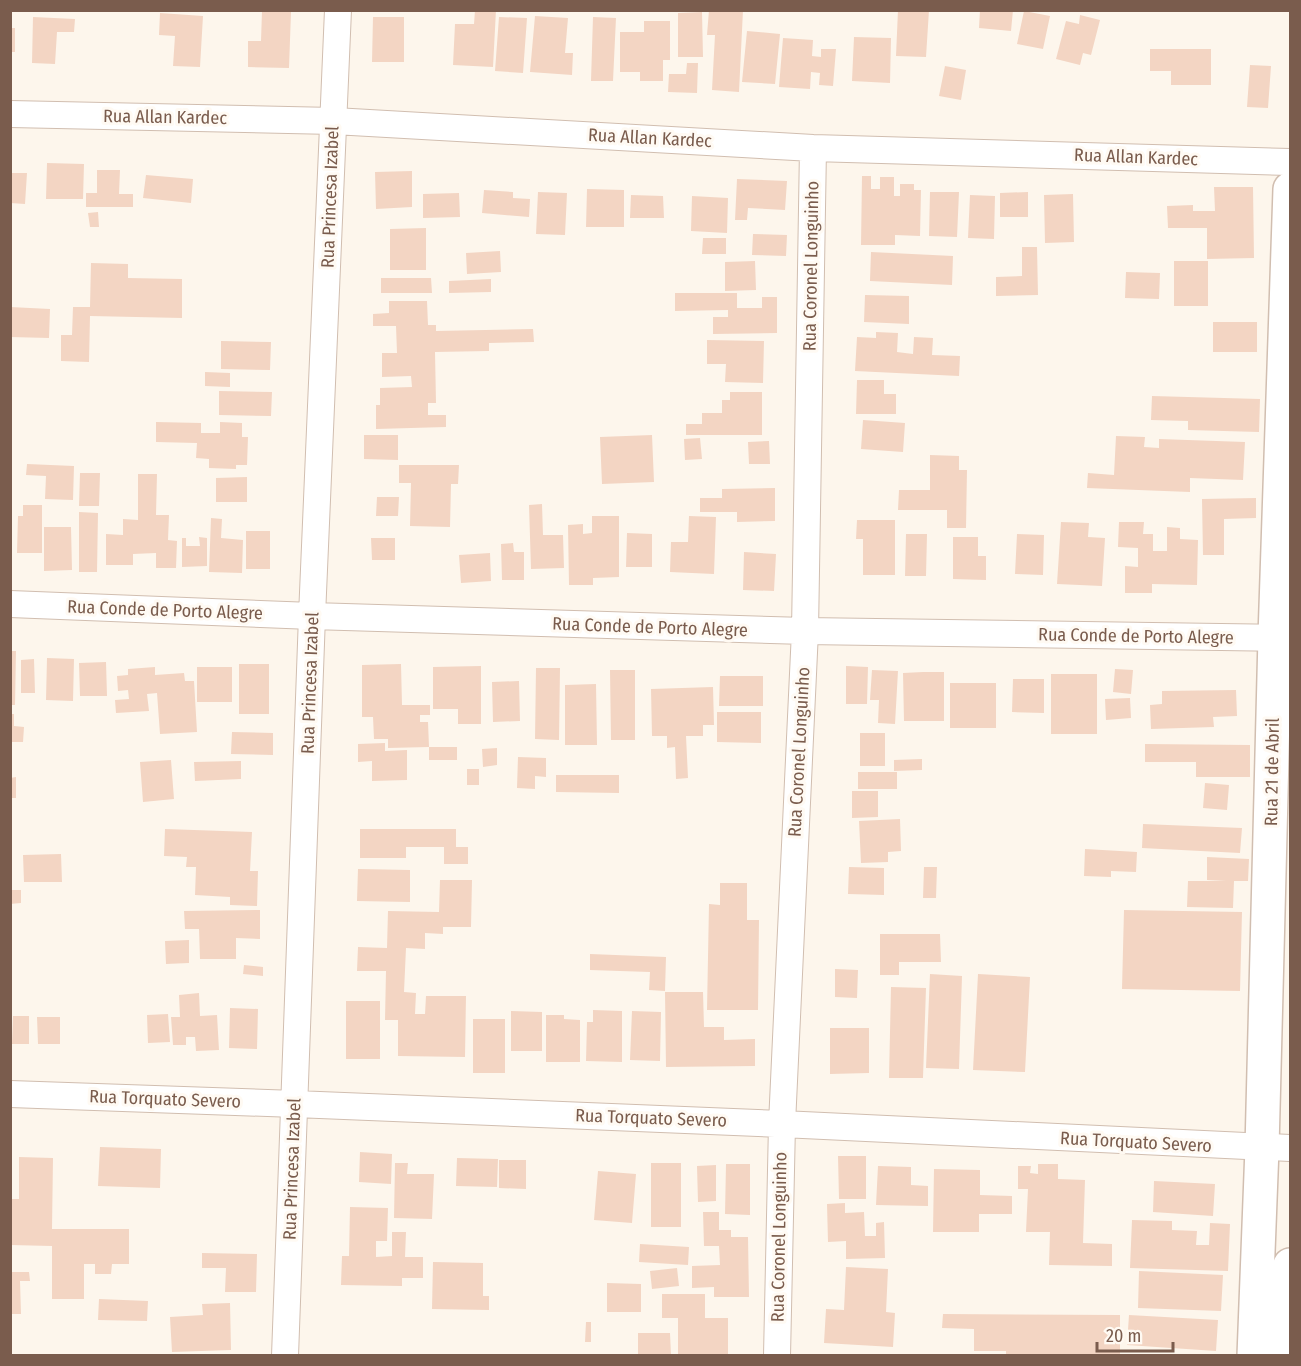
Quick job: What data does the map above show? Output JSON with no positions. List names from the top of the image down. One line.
{"streets":{"street":["Rua Allan Kardec","Rua Princesa Izabel","Rua Coronel Longuinho","Rua Conde de Porto Alegre","Rua 21 de Abril","Rua Torquato Severo"]},"crossings":[["Rua Allan Kardec","Rua Princesa Izabel"],["Rua Allan Kardec","Rua Coronel Longuinho"],["Rua Princesa Izabel","Rua Conde de Porto Alegre"],["Rua Princesa Izabel","Rua Torquato Severo"],["Rua Coronel Longuinho","Rua Conde de Porto Alegre"],["Rua Coronel Longuinho","Rua Torquato Severo"],["Rua Conde de Porto Alegre","Rua 21 de Abril"],["Rua 21 de Abril","Rua Torquato Severo"]],"scale_bar":"20 m"}
